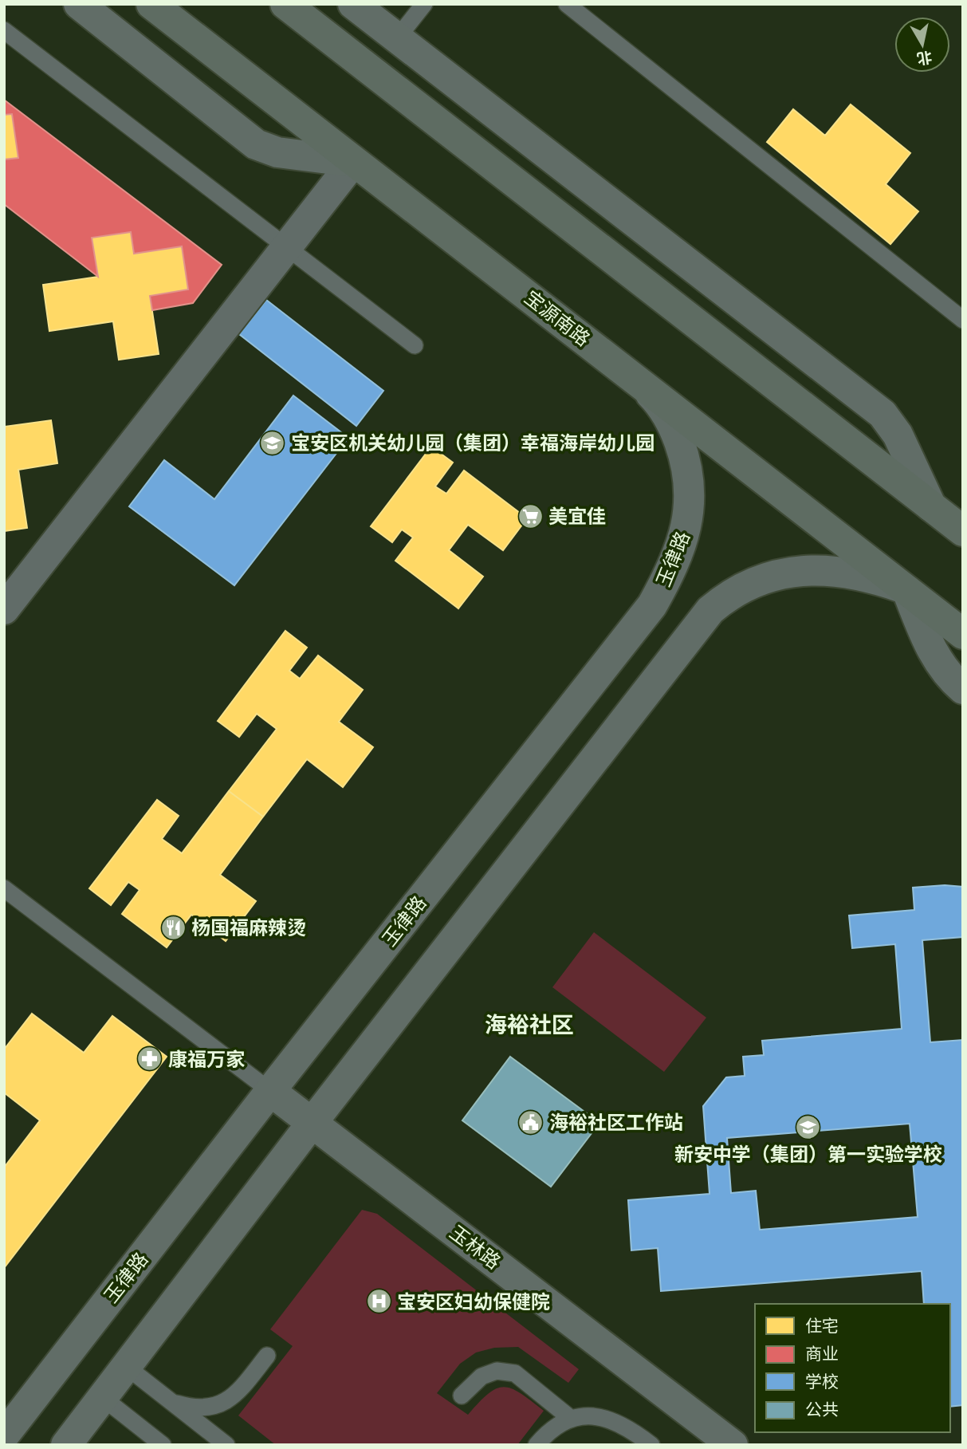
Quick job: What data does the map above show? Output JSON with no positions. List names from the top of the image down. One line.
{"streets":{"main road":["宝源南路","玉律路","玉林路"]},"crossings":[["宝源南路","玉律路"],["玉律路","玉林路"]],"districts":["海裕社区"],"places":{"school or university":["宝安区机关幼儿园（集团）幸福海岸幼儿园","新安中学（集团）第一实验学校"],"supermarket":["美宜佳"],"restaurant":["杨国福麻辣烫"],"pharmacy":["康福万家"],"public building":["海裕社区工作站"],"hospital":["宝安区妇幼保健院"]},"legend":["住宅","商业","学校","公共"],"north":"bottom"}
